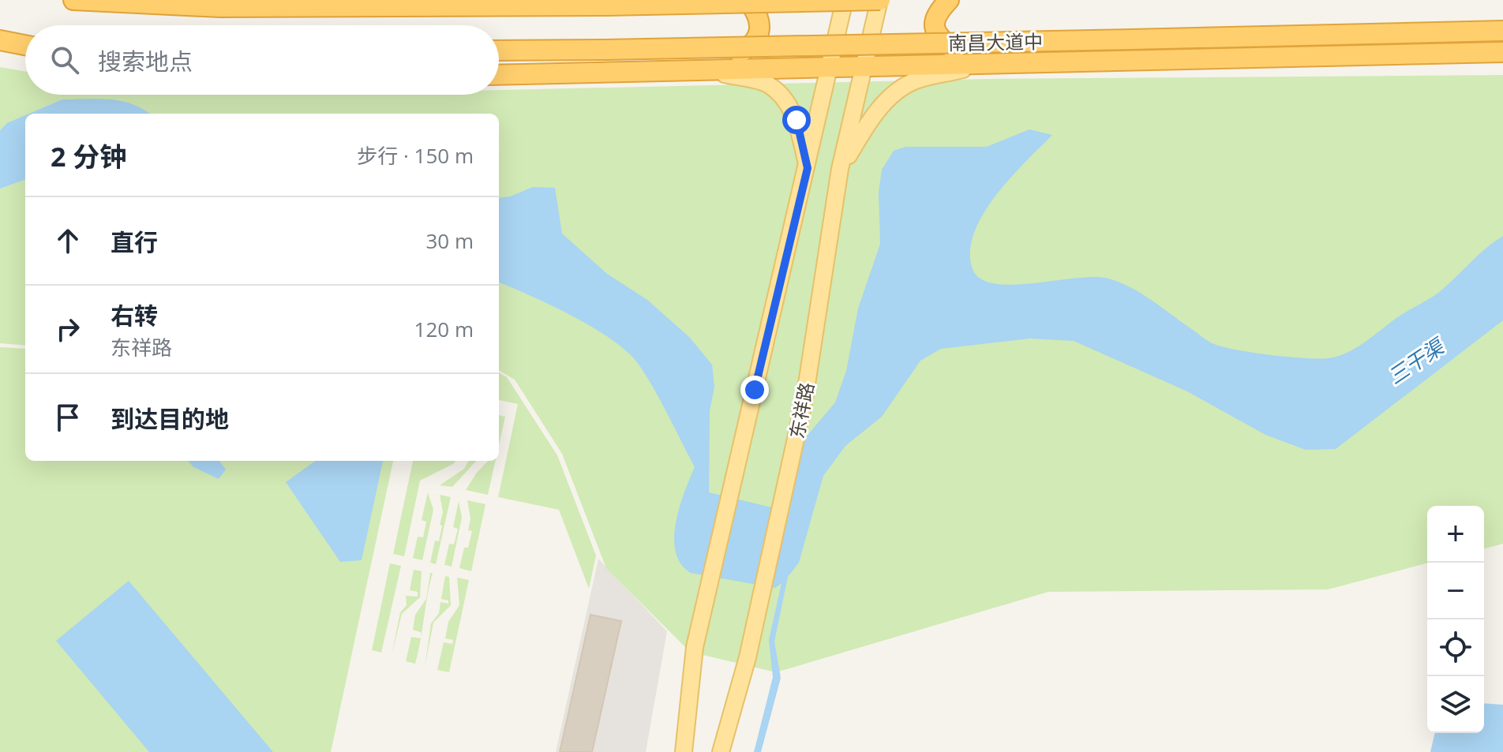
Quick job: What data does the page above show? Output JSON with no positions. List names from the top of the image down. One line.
{"streets":{"highway":["南昌大道中"],"main road":["东祥路"]},"water":["三干渠"],"page":{"search":"搜索地点","heading":["2 分钟","步行 · 150 m"],"list":[["直行","30 m"],["右转","东祥路","120 m"],"到达目的地"],"map_buttons":["+","−"]}}
